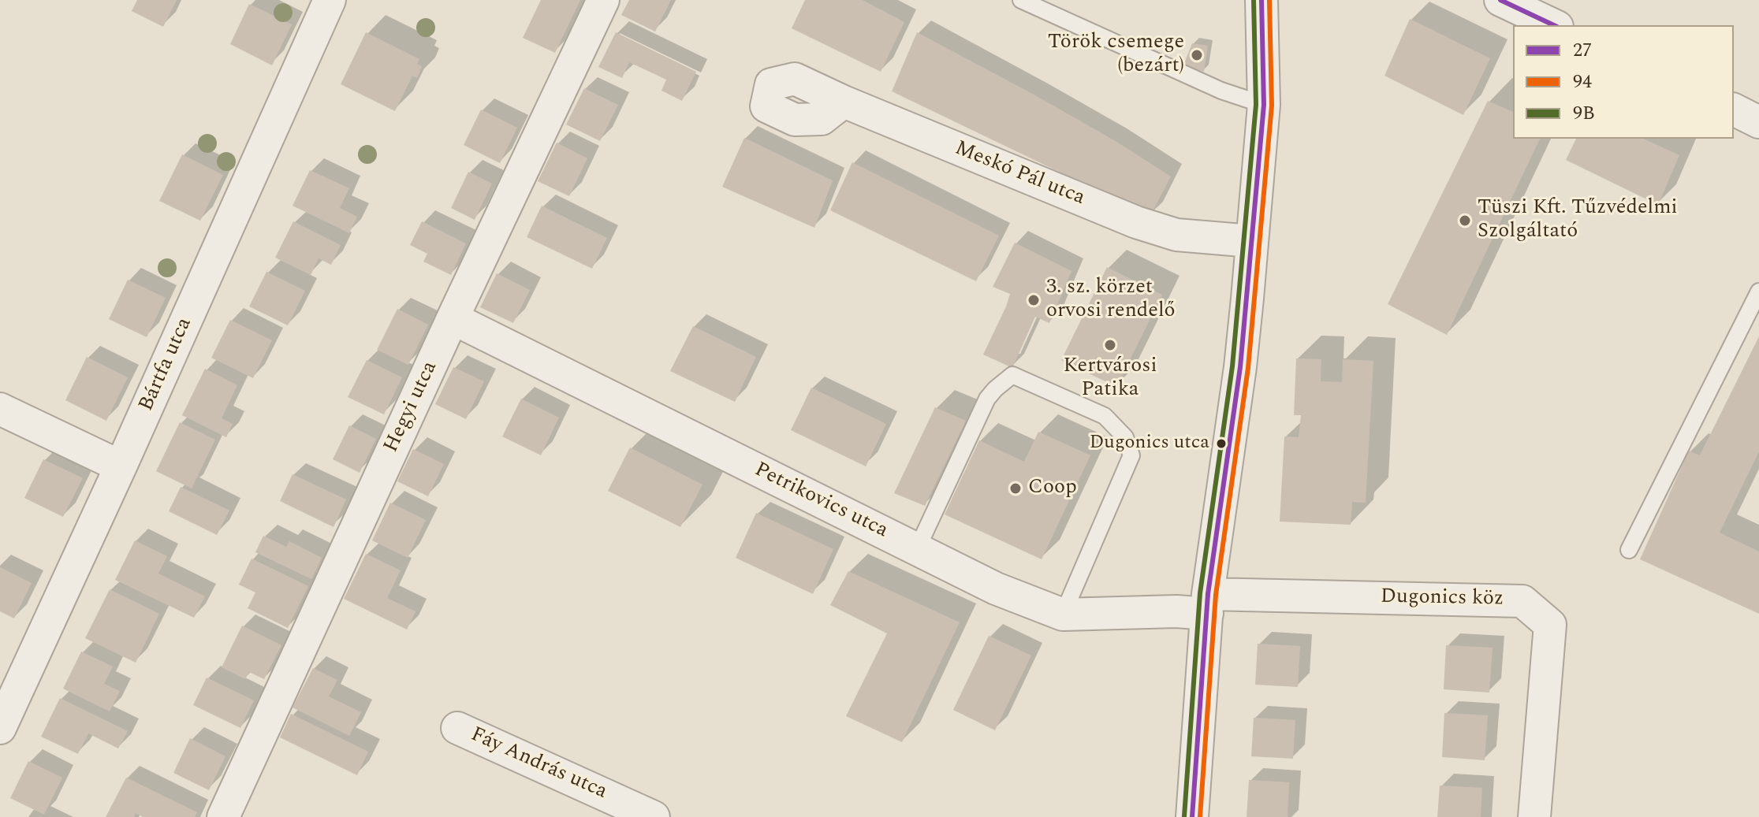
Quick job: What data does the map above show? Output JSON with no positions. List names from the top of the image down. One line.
{"streets":{"street":["Meskó Pál utca","Bártfa utca","Hegyi utca","Petrikovics utca","Dugonics köz","Fáy András utca"]},"crossings":[["Hegyi utca","Petrikovics utca"],["Petrikovics utca","Dugonics köz"]],"places":["Török csemege (bezárt)","Tüszi Kft. Tűzvédelmi Szolgáltató","3. sz. körzet orvosi rendelő","Kertvárosi Patika","Dugonics utca","Coop"],"lines":["transit line 27","transit line 94","transit line 9B"],"legend":["27","94","9B"]}
